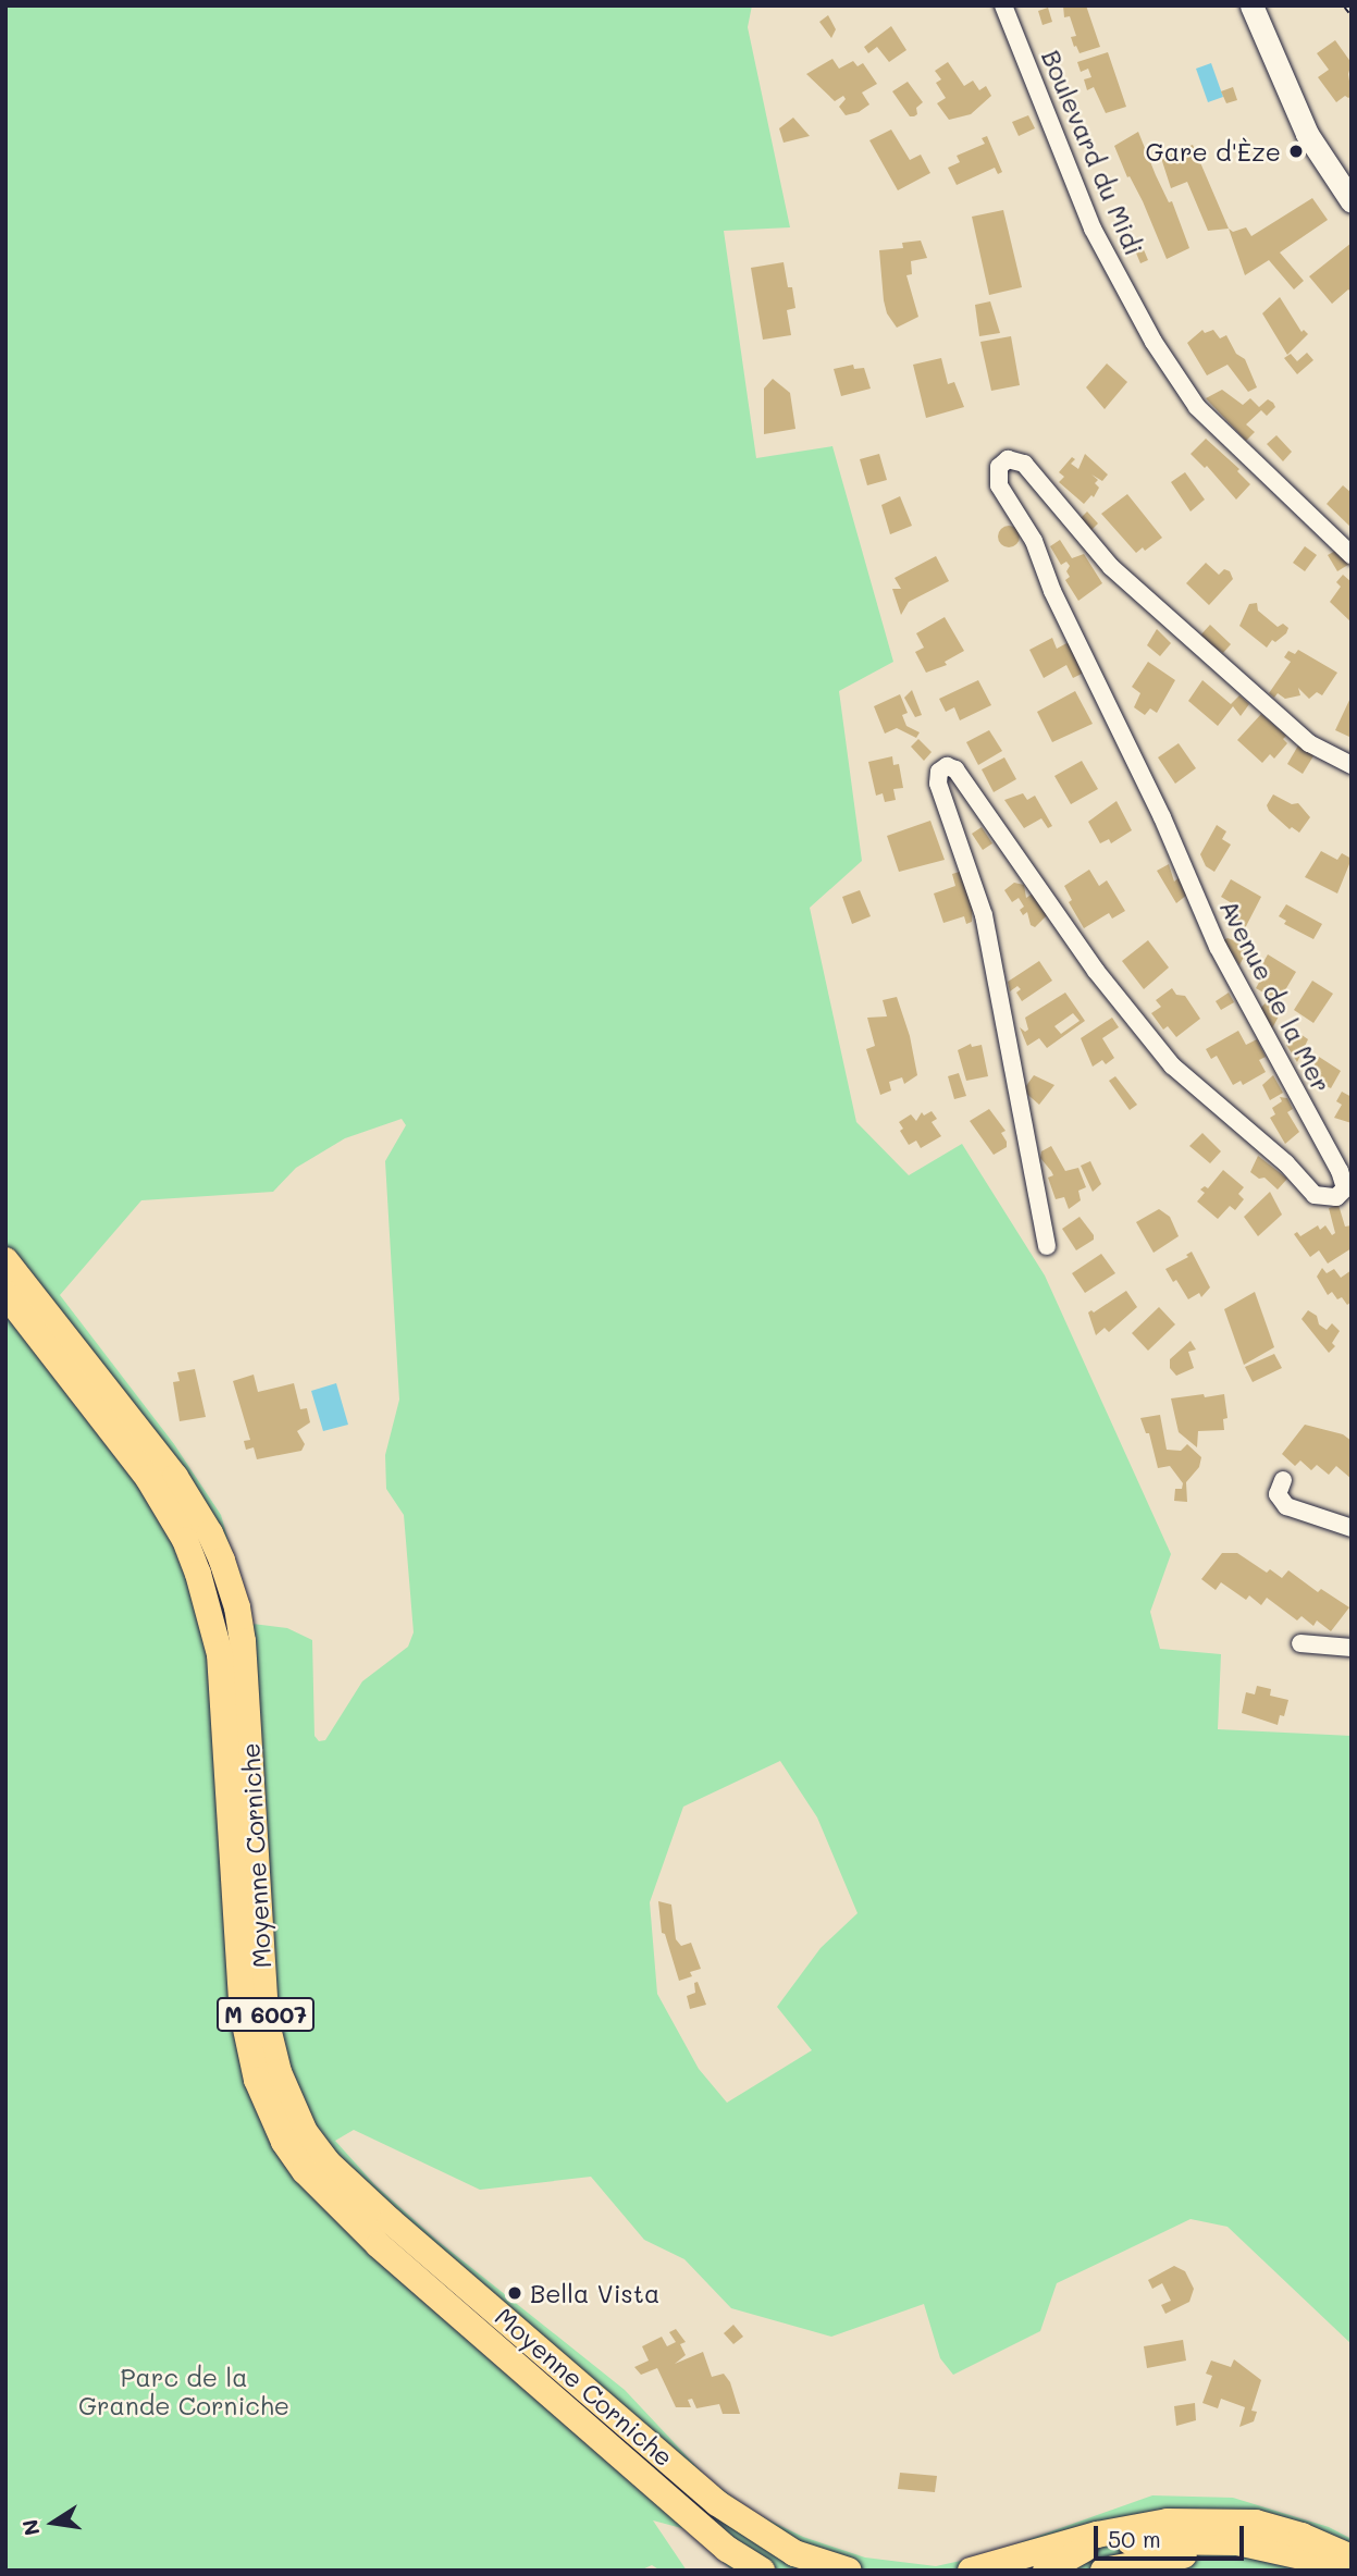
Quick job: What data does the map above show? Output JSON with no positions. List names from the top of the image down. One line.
{"streets":{"main road":["Moyenne Corniche","M 6007"],"street":["Boulevard du Midi","Avenue de la Mer"]},"parks":["Parc de la Grande Corniche"],"places":["Gare d'Èze","Bella Vista"],"scale_bar":"50 m","north":"left"}
